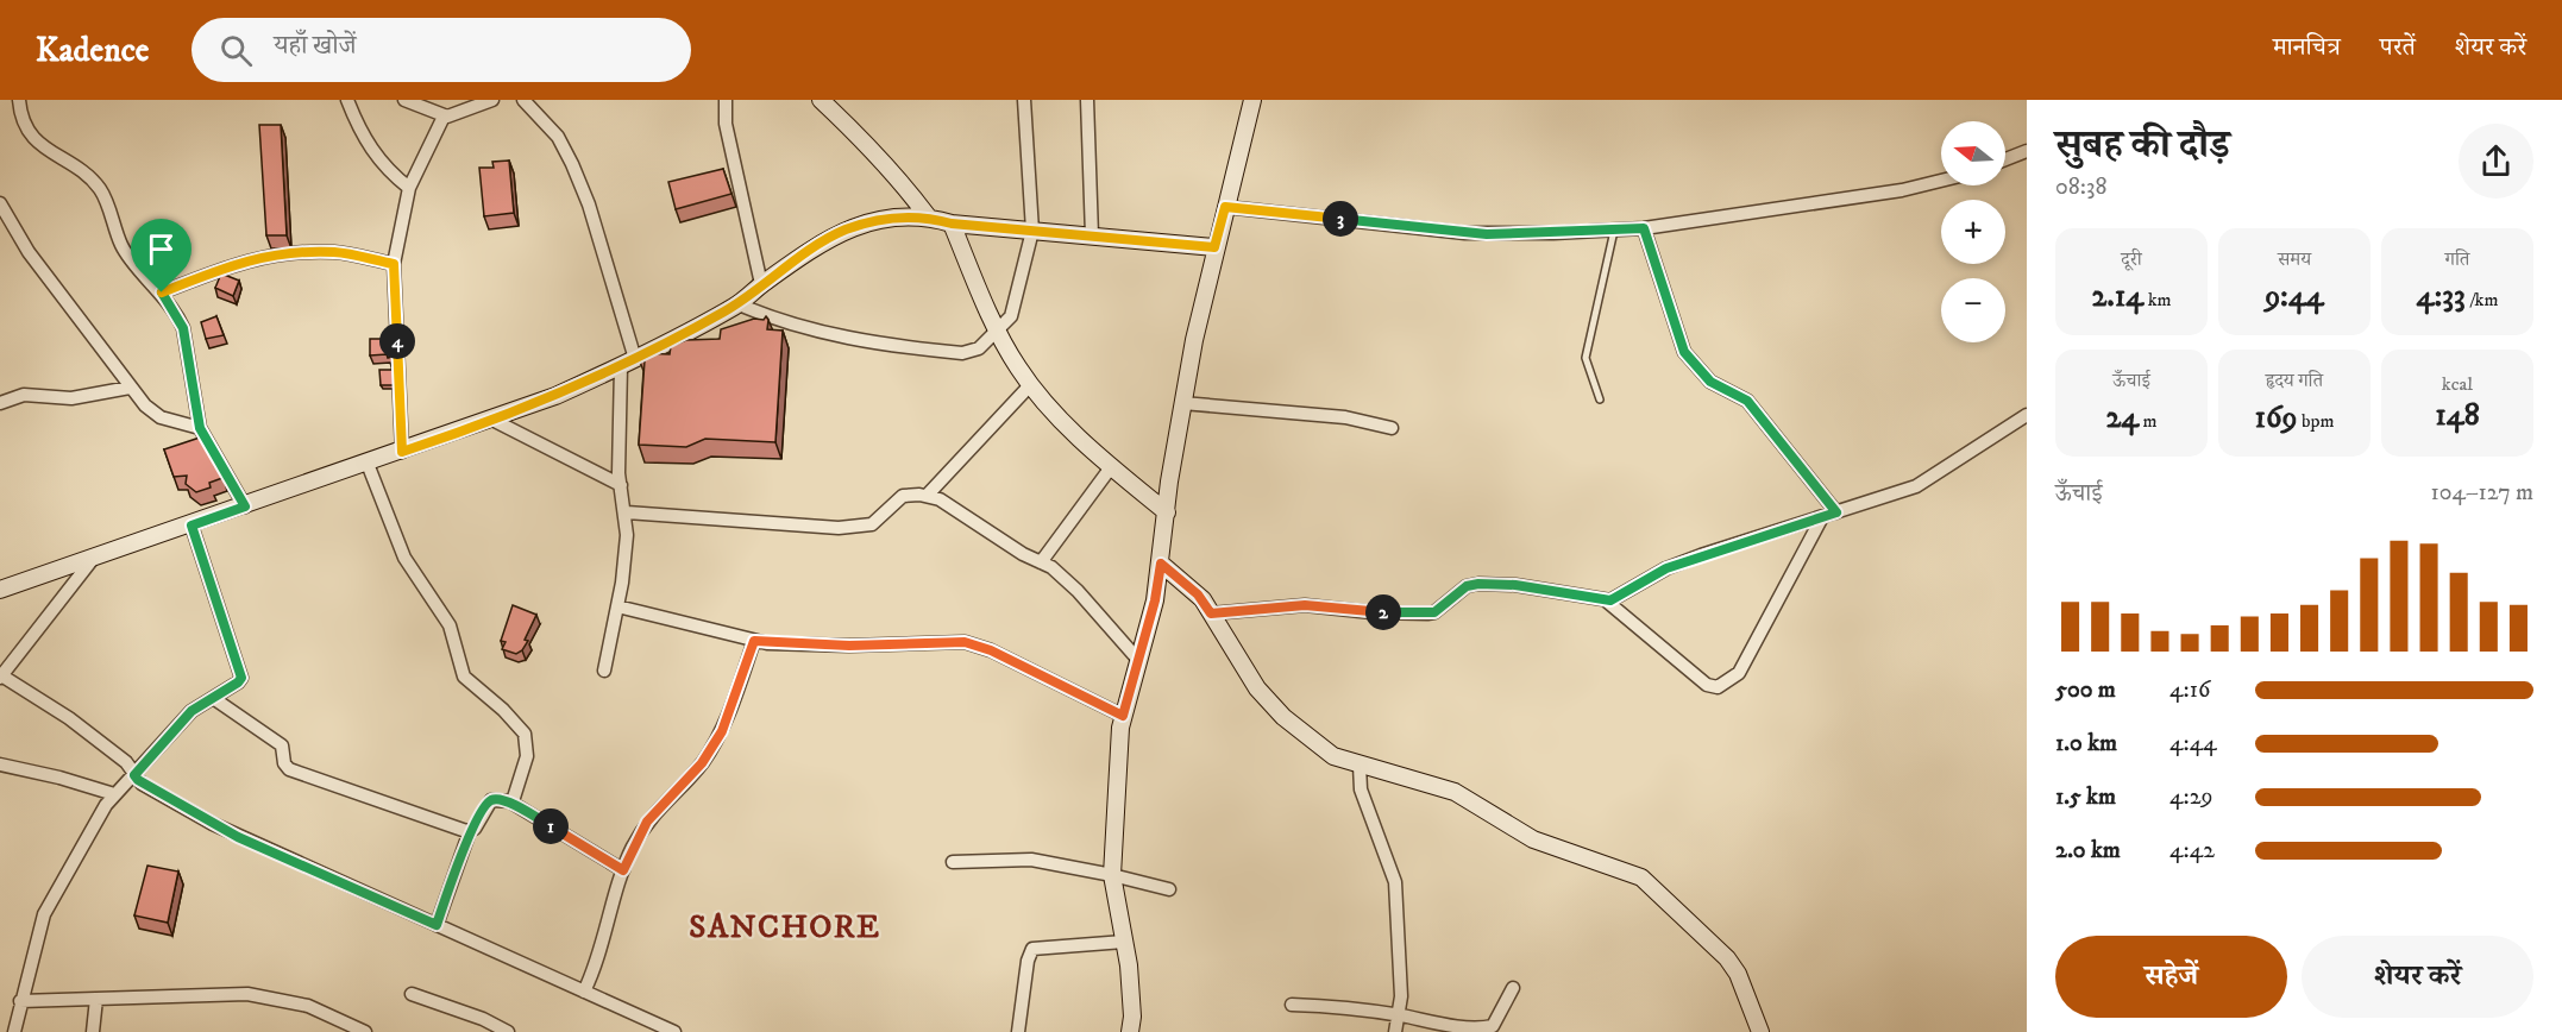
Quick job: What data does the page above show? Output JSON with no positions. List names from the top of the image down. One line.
{"districts":["SANCHORE"],"north":"left","page":{"header":"Kadence","search":"यहाँ खोजें","nav":["मानचित्र","परतें","शेयर करें"],"heading":["सुबह की दौड़","08:38"],"map_buttons":["+","−"],"pins":["3","4","2","1"],"stats":[["दूरी","2.14 km"],["समय","9:44"],["गति","4:33 /km"],["ऊँचाई","24 m"],["हृदय गति","169 bpm"],["kcal","148"]],"chart":["ऊँचाई","104–127 m"],"list":[{"name":"500 m","note":"4:16"},{"name":"1.0 km","note":"4:44"},{"name":"1.5 km","note":"4:29"},{"name":"2.0 km","note":"4:42"}],"buttons":["सहेजें","शेयर करें"]}}
